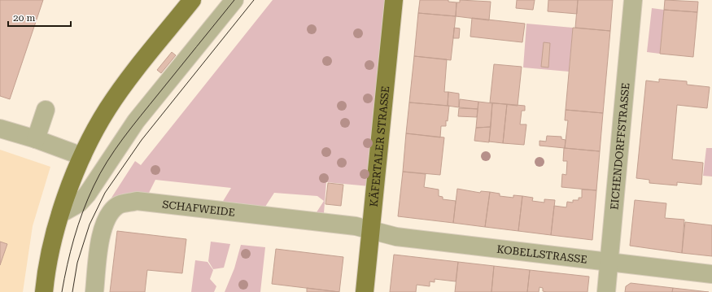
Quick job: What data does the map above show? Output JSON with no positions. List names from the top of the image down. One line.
{"streets":{"main road":["KÄFERTALER STRASSE"],"street":["EICHENDORFFSTRASSE","SCHAFWEIDE","KOBELLSTRASSE"]},"crossings":[["KÄFERTALER STRASSE","SCHAFWEIDE"],["KÄFERTALER STRASSE","KOBELLSTRASSE"],["EICHENDORFFSTRASSE","KOBELLSTRASSE"],["SCHAFWEIDE","KOBELLSTRASSE"]],"scale_bar":"20 m"}
